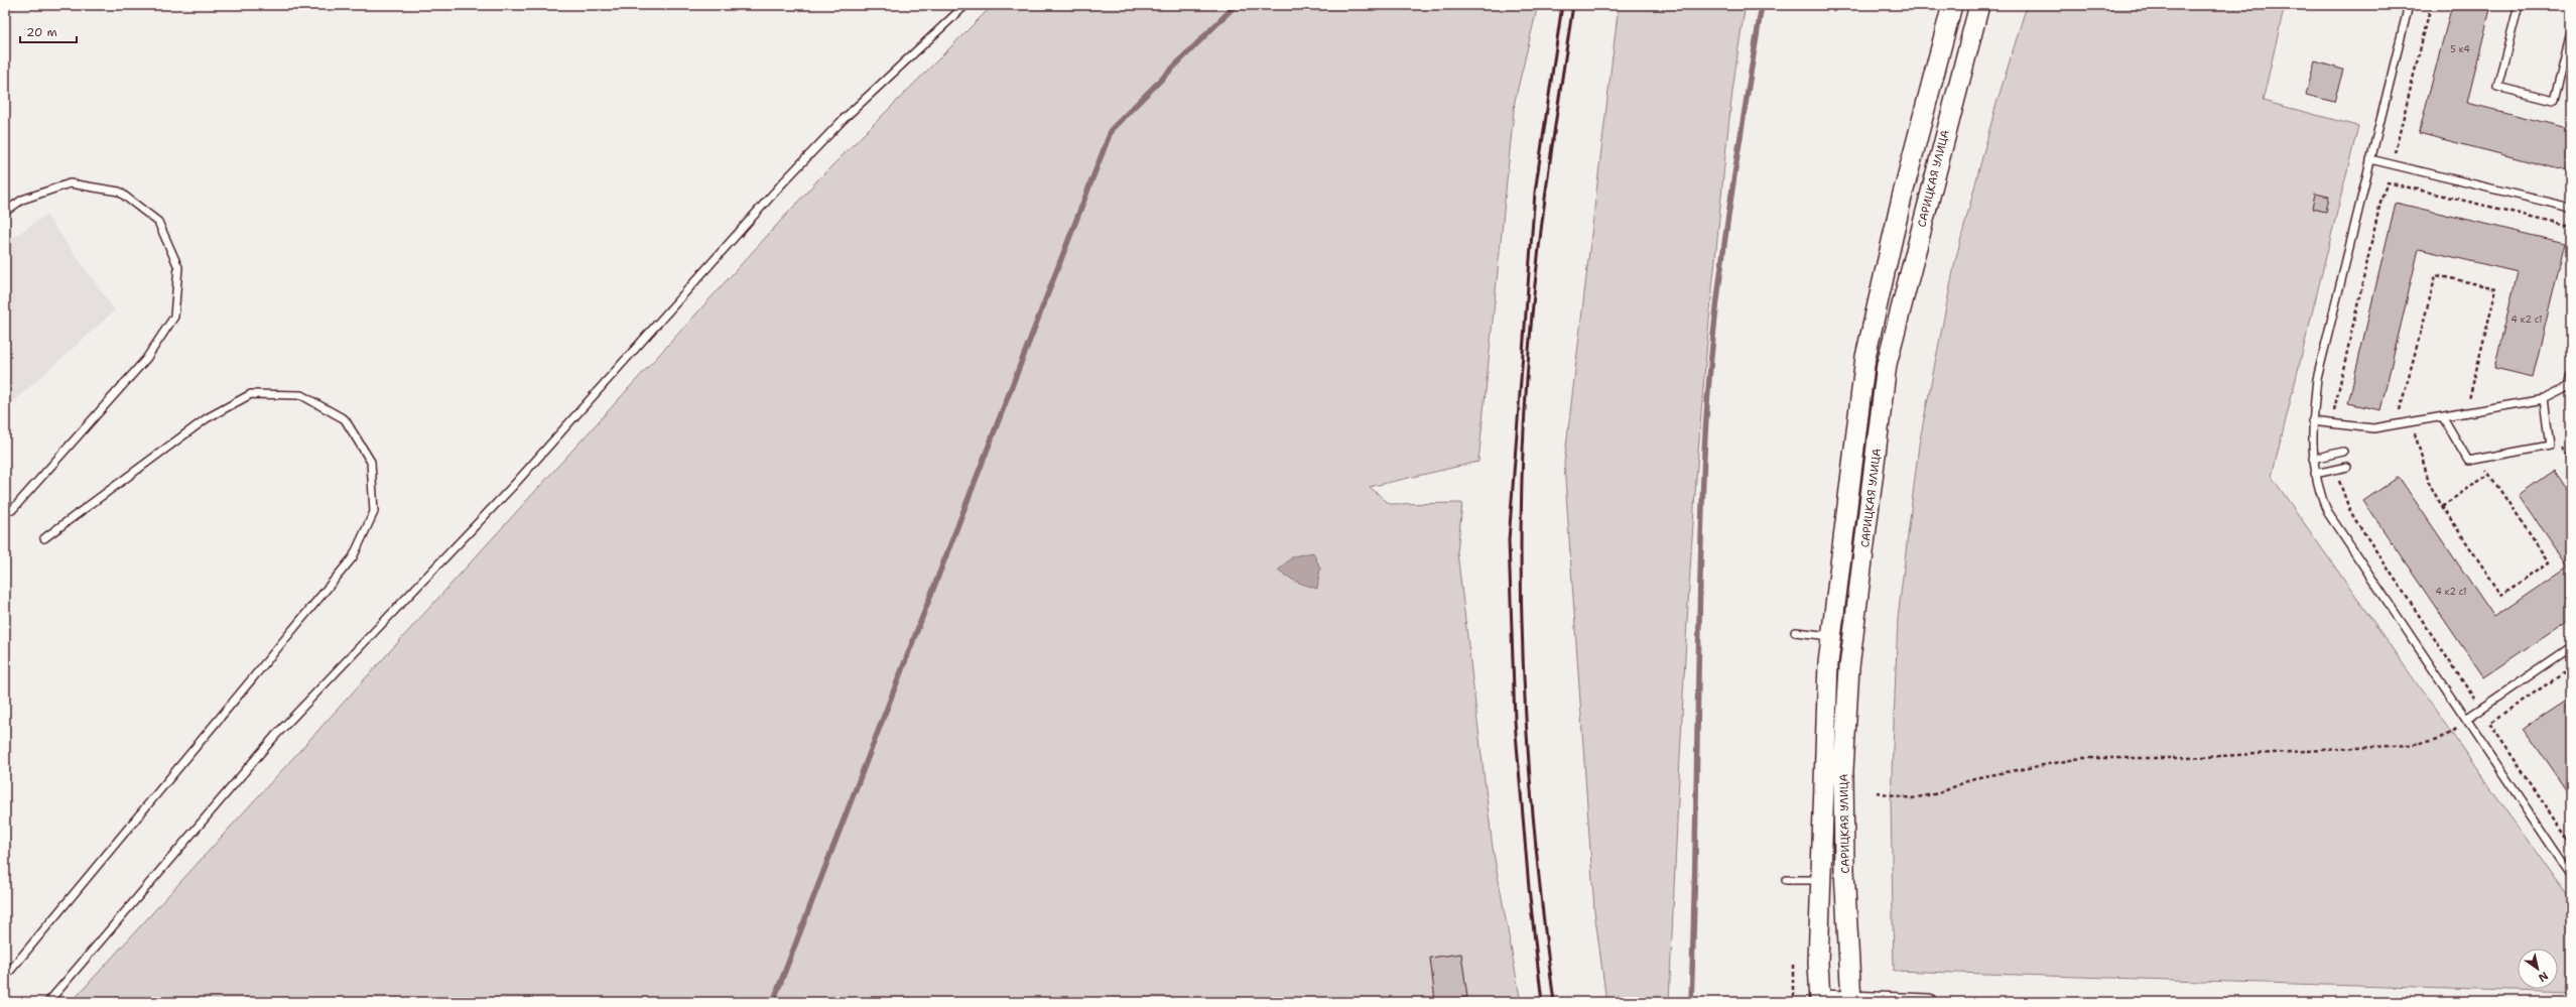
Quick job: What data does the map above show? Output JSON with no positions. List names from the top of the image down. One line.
{"streets":{"street":["САРИЦКАЯ УЛИЦА"]},"house_numbers":["5 к4","4 к2 с1","4 к2 с1"],"scale_bar":"20 m","north":"bottom right"}
